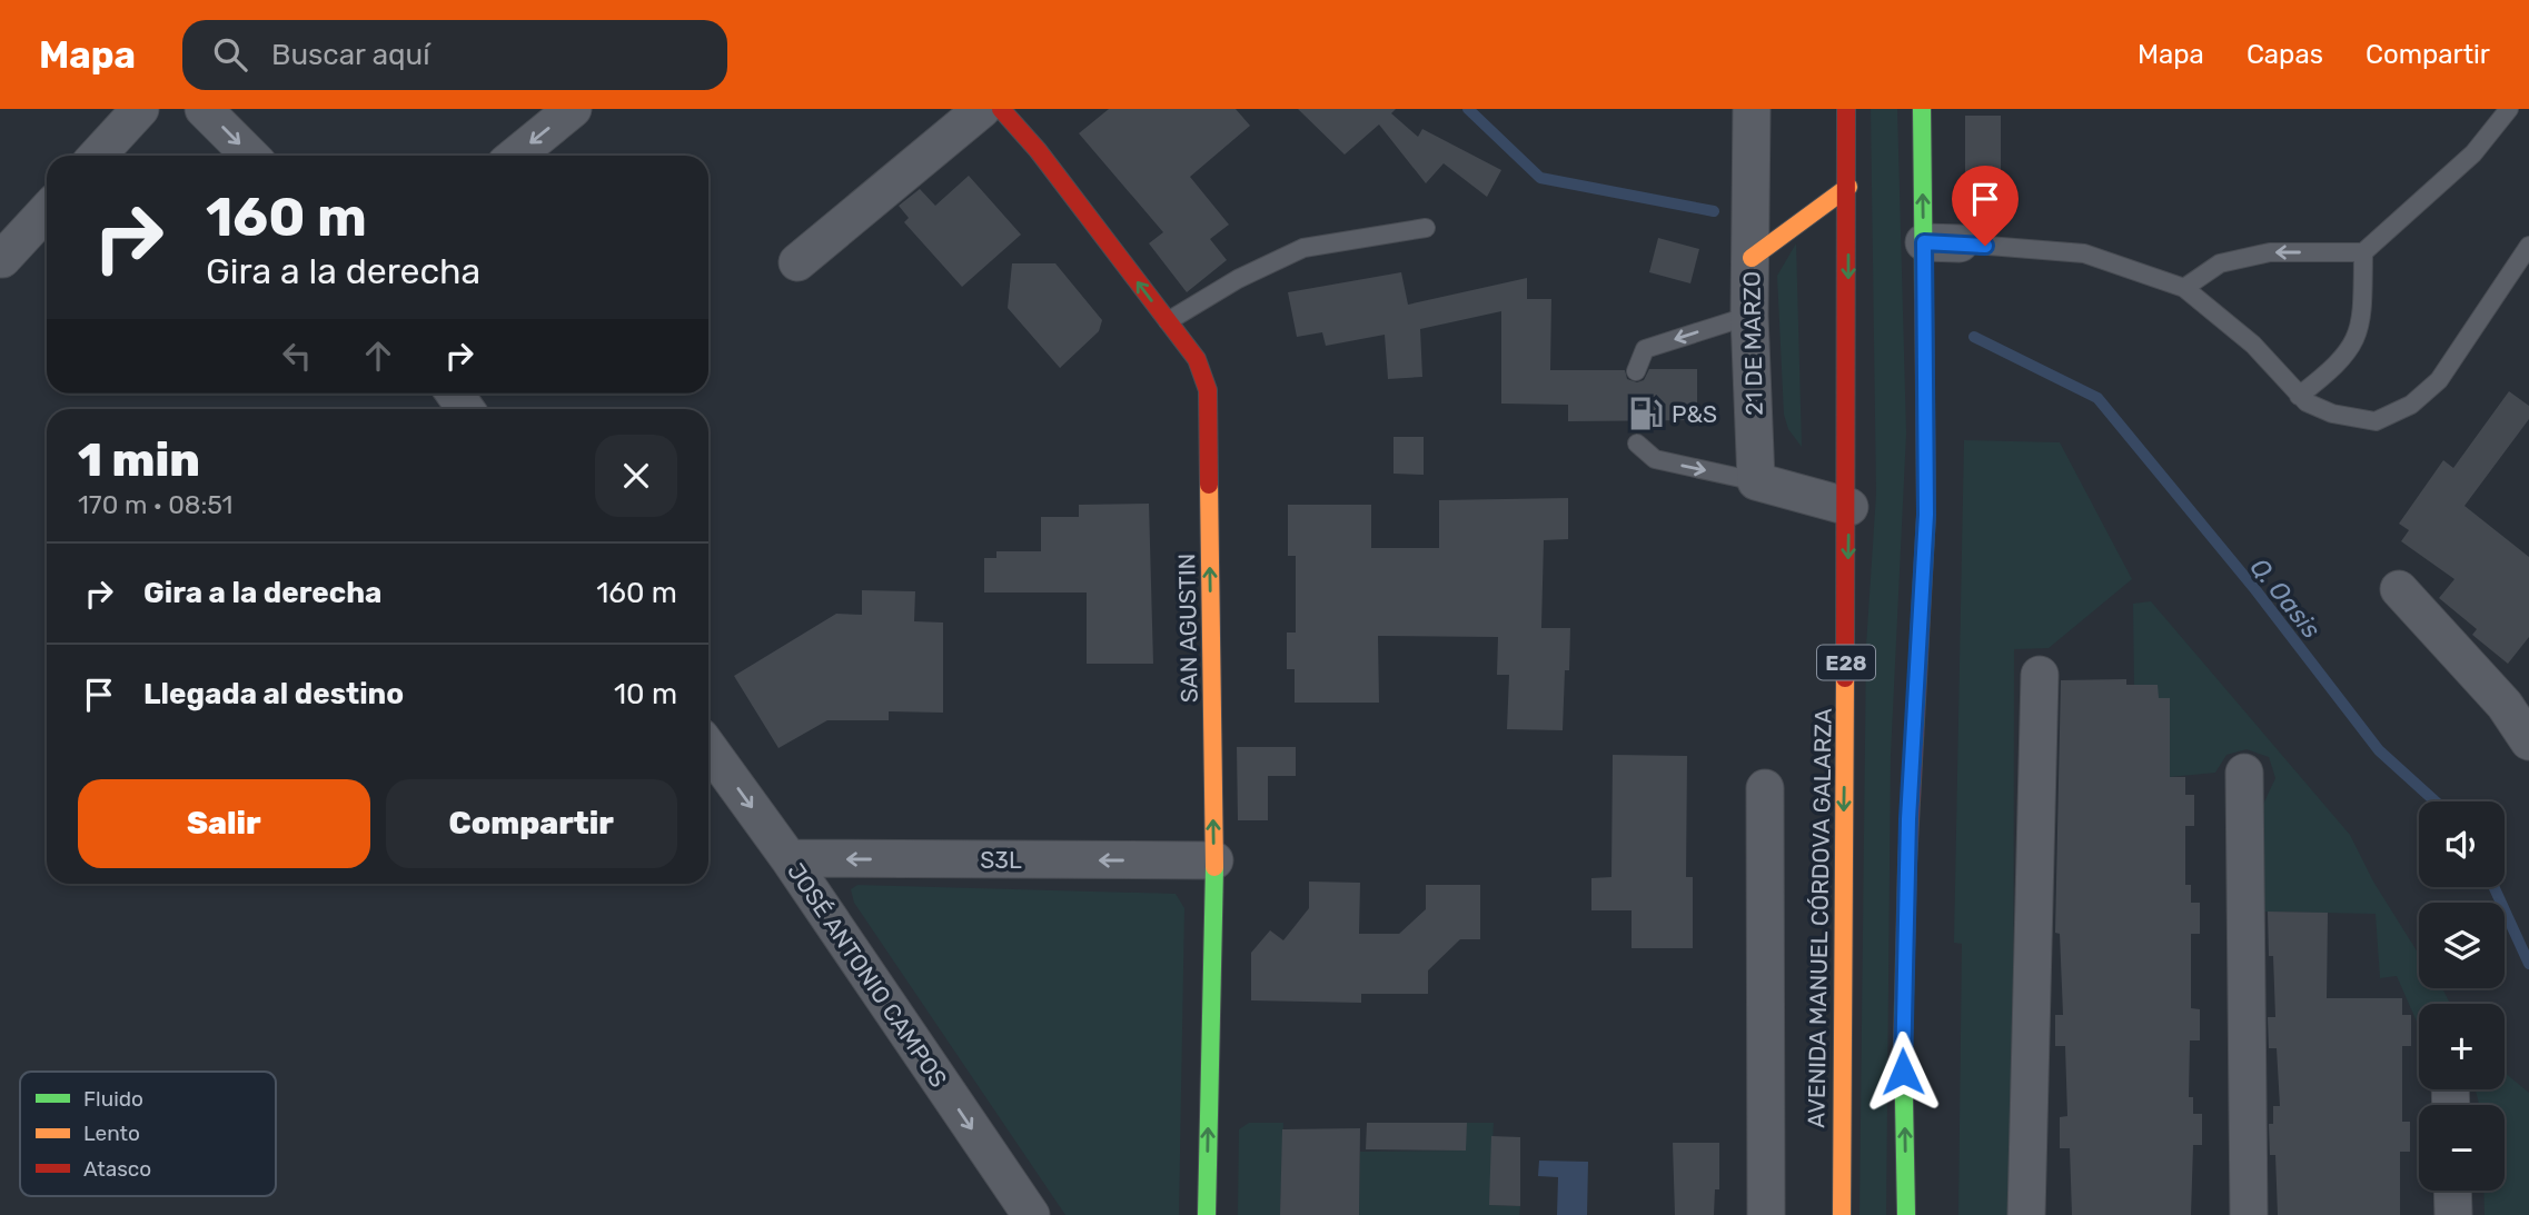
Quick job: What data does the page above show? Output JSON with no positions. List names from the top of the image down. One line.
{"streets":{"main road":["SAN AGUSTIN","E28","AVENIDA MANUEL CÓRDOVA GALARZA"],"street":["21 DE MARZO","S3L","JOSÉ ANTONIO CAMPOS"]},"crossings":[["SAN AGUSTIN","S3L"],["S3L","JOSÉ ANTONIO CAMPOS"]],"one_way":["SAN AGUSTIN","S3L","JOSÉ ANTONIO CAMPOS"],"water":["Q. Oasis"],"places":{"fuel station":["P&S"]},"legend":["Fluido","Lento","Atasco"],"page":{"header":"Mapa","search":"Buscar aquí","nav":["Mapa","Capas","Compartir"],"turn":["160 m","Gira a la derecha"],"heading":["1 min","170 m · 08:51"],"list":[{"name":"Gira a la derecha","value":"160 m"},{"name":"Llegada al destino","value":"10 m"}],"buttons":["Salir","Compartir"],"map_buttons":["+","−"]}}
